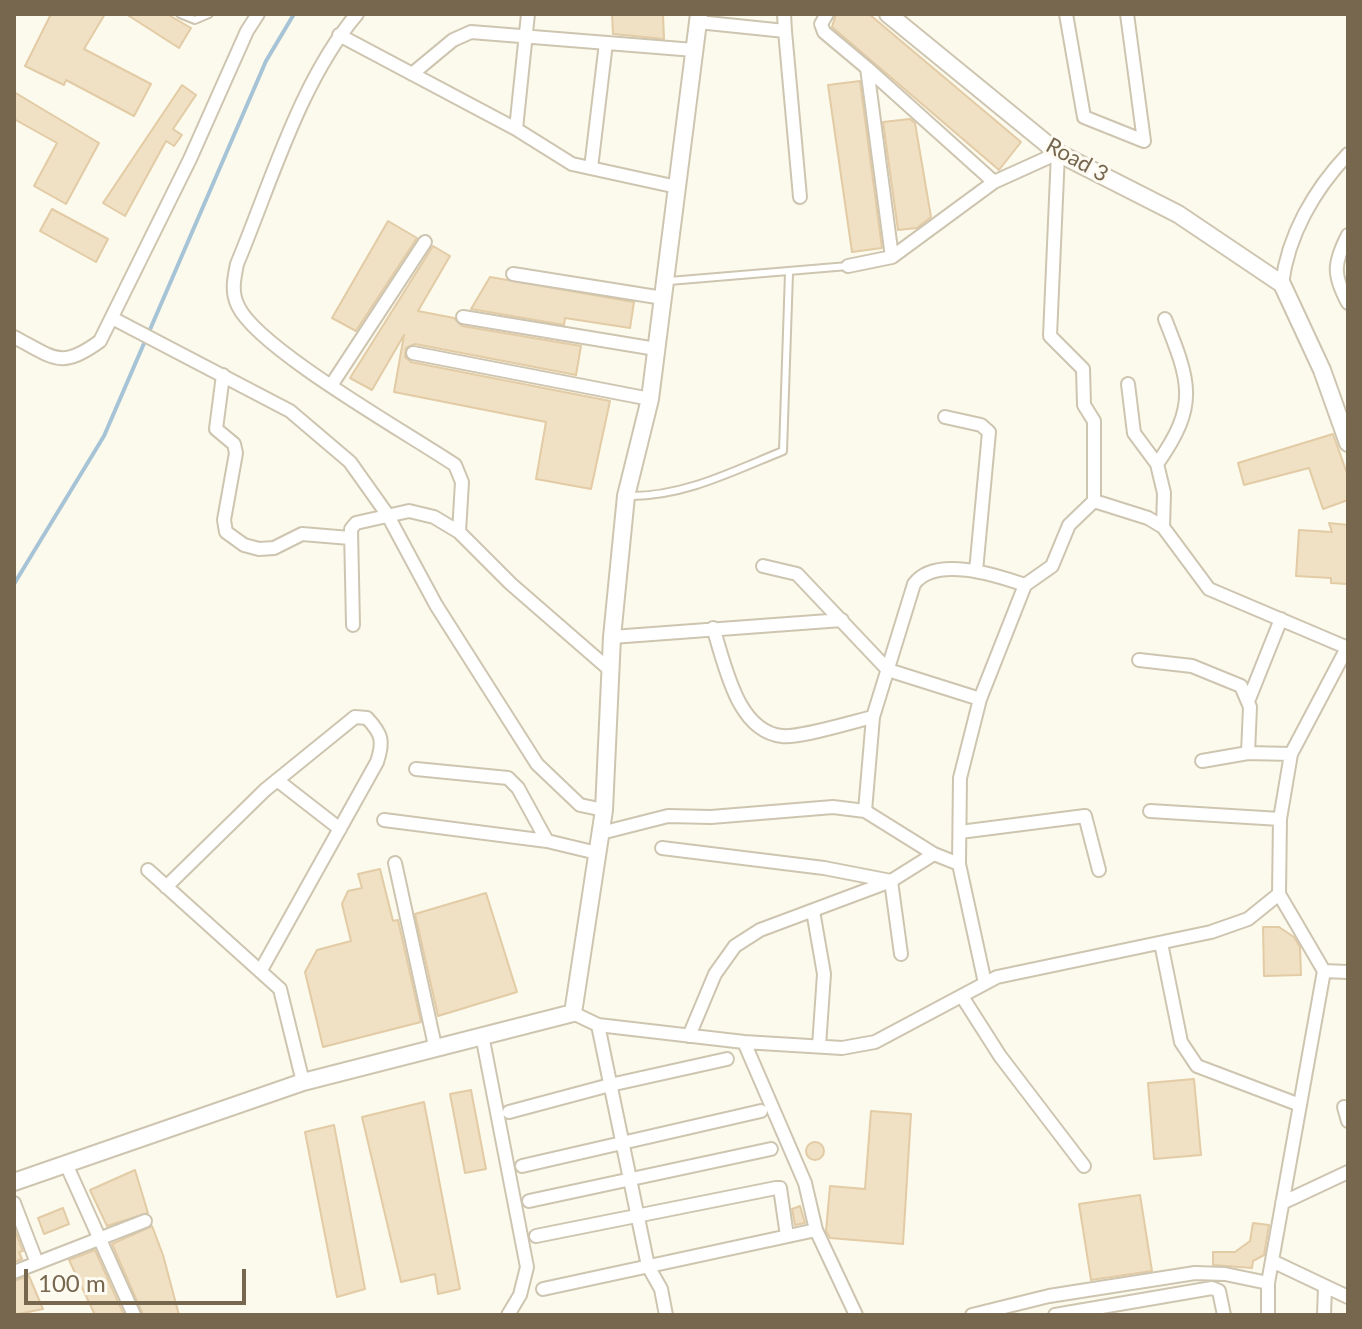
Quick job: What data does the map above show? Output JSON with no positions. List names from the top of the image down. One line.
{"streets":{"street":["Road 3"]},"scale_bar":"100 m"}
